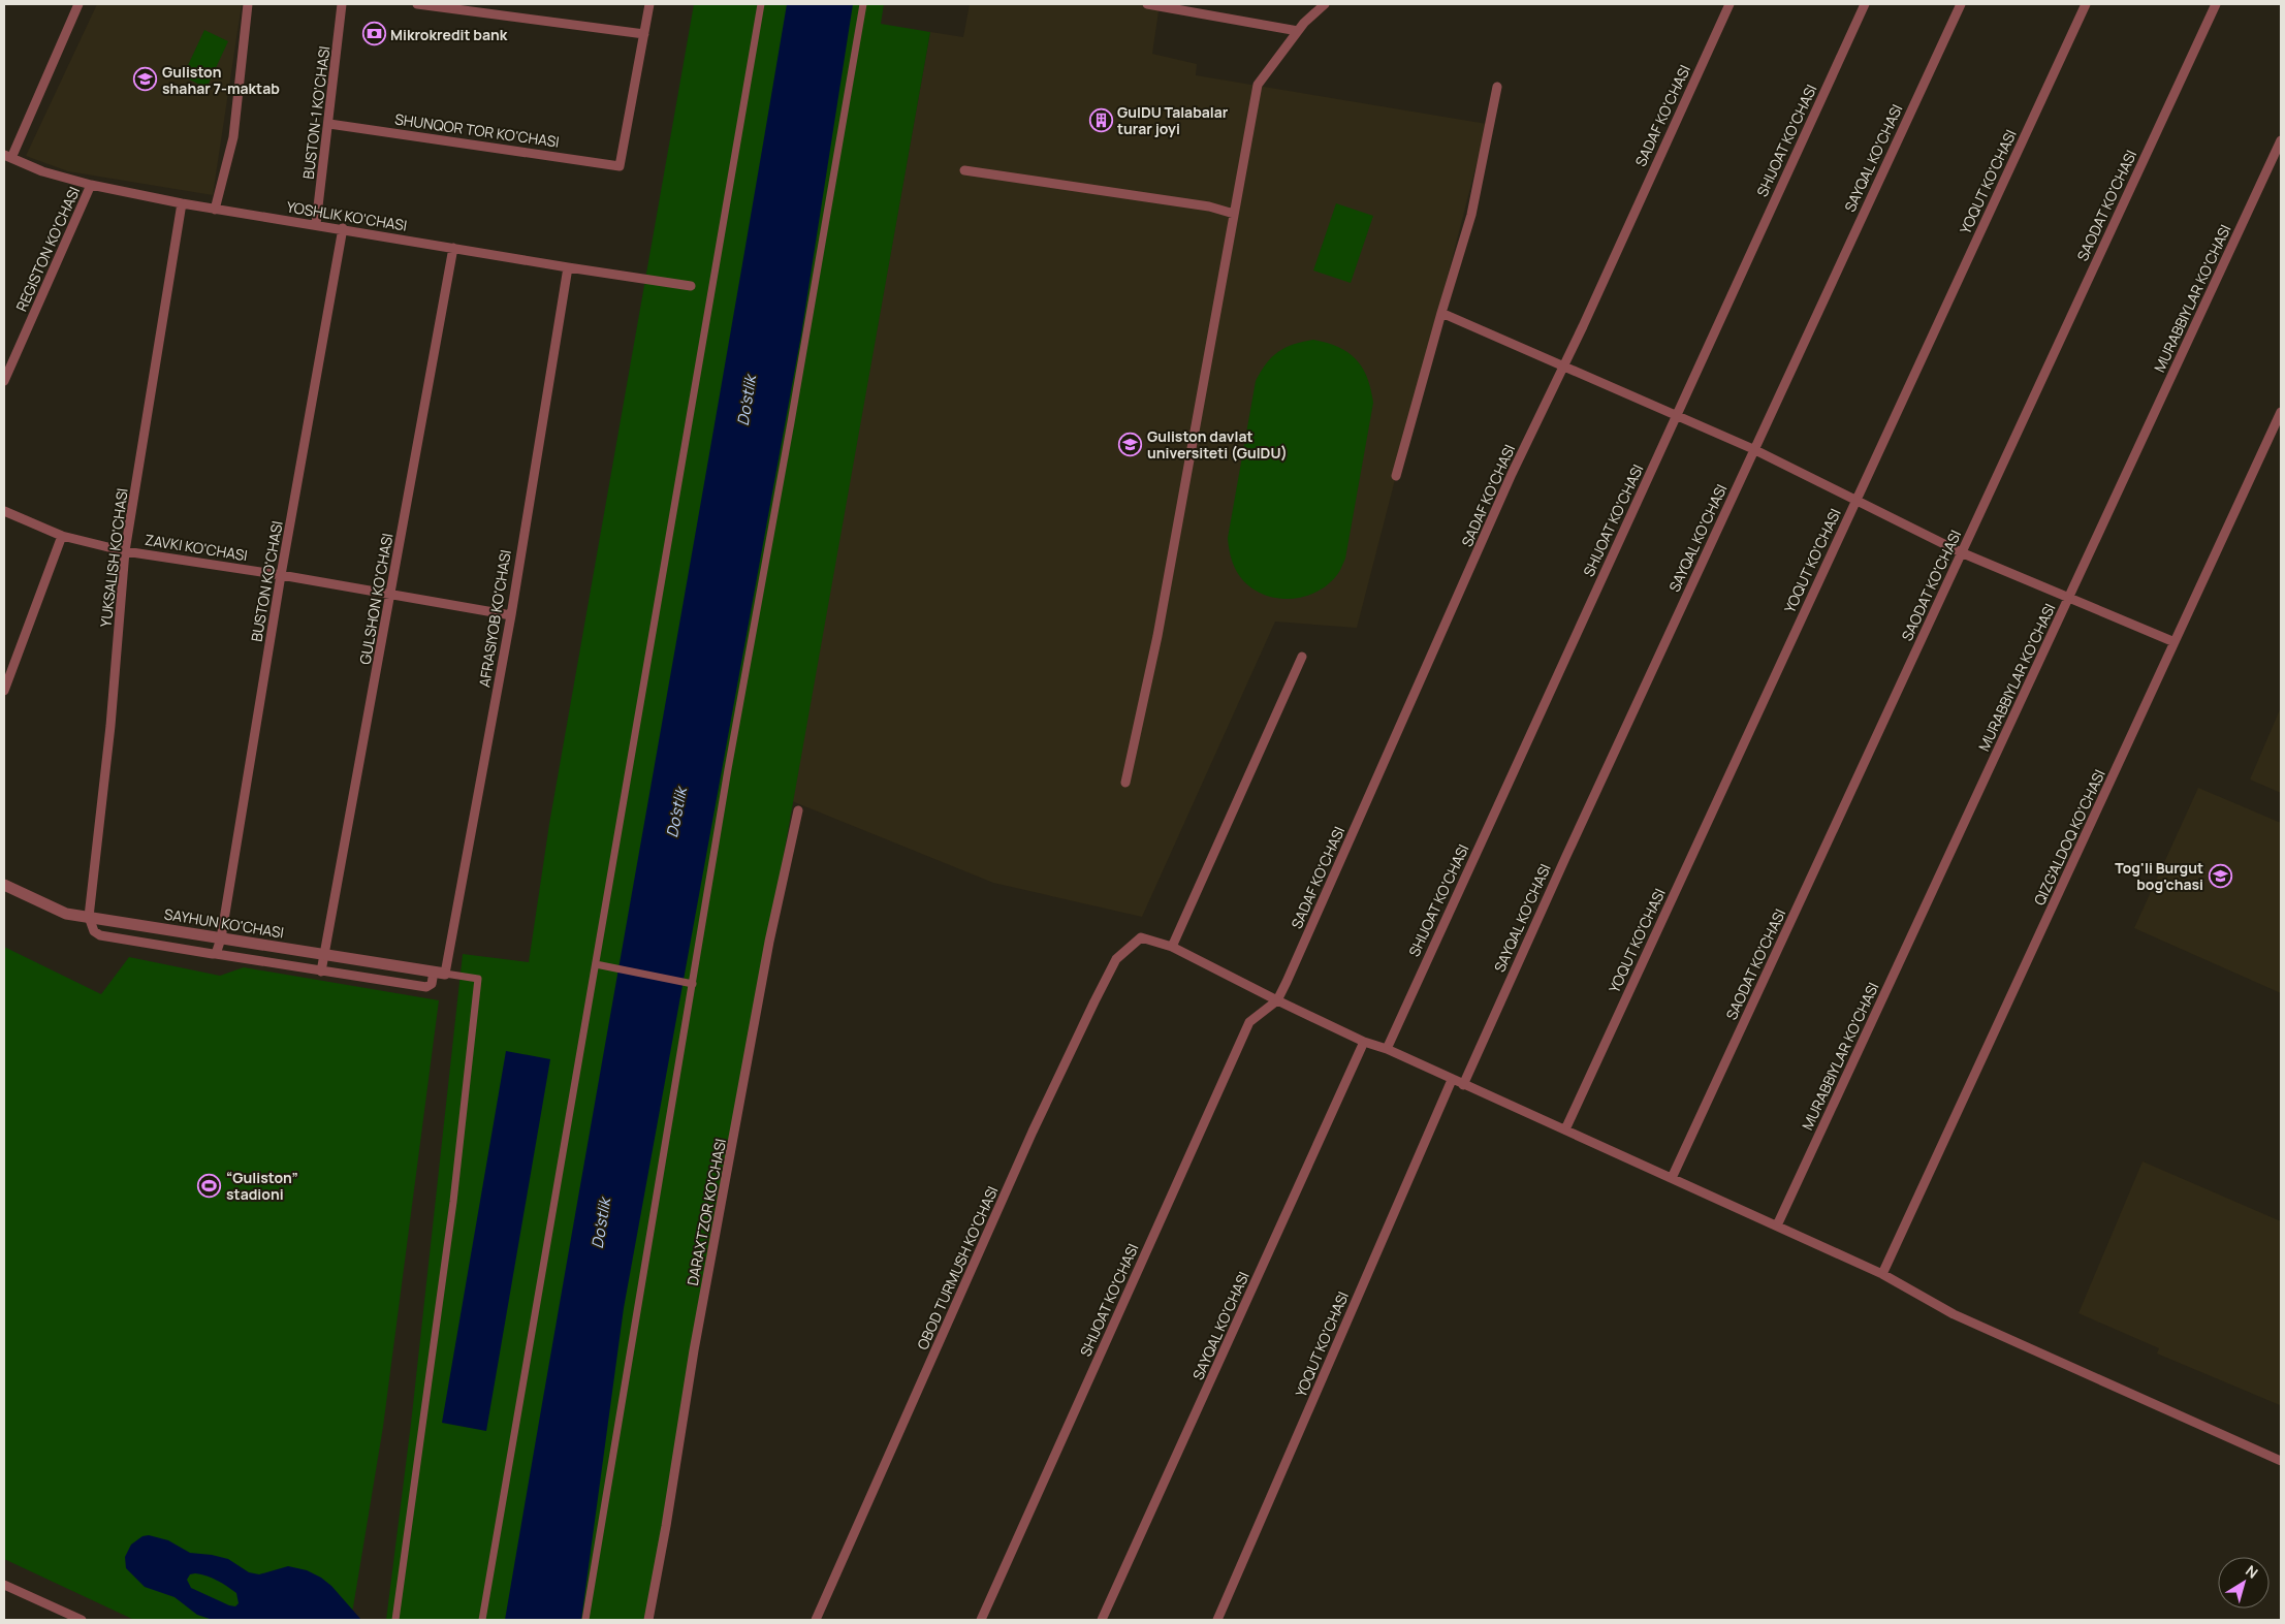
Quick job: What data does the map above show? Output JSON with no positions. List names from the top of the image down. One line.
{"streets":{"street":["BUSTON-1 KO'CHASI","SADAF KO'CHASI","SHUNQOR TOR KO'CHASI","SHIJOAT KO'CHASI","SAYQAL KO'CHASI","YOQUT KO'CHASI","SAODAT KO'CHASI","YOSHLIK KO'CHASI","REGISTON KO'CHASI","MURABBIYLAR KO'CHASI","ZAVKI KO'CHASI","YUKSALISH KO'CHASI","BUSTON KO'CHASI","GULSHON KO'CHASI","AFRASIYOB KO'CHASI","QIZG'ALDOQ KO'CHASI","SAYHUN KO'CHASI","DARAXTZOR KO'CHASI","OBOD TURMUSH KO'CHASI"]},"crossings":[["BUSTON-1 KO'CHASI","SHUNQOR TOR KO'CHASI"],["BUSTON-1 KO'CHASI","YOSHLIK KO'CHASI"],["SADAF KO'CHASI","SHIJOAT KO'CHASI"],["YOSHLIK KO'CHASI","REGISTON KO'CHASI"],["YOSHLIK KO'CHASI","YUKSALISH KO'CHASI"],["YOSHLIK KO'CHASI","BUSTON KO'CHASI"],["YOSHLIK KO'CHASI","GULSHON KO'CHASI"],["YOSHLIK KO'CHASI","AFRASIYOB KO'CHASI"],["ZAVKI KO'CHASI","YUKSALISH KO'CHASI"],["ZAVKI KO'CHASI","BUSTON KO'CHASI"],["ZAVKI KO'CHASI","GULSHON KO'CHASI"],["ZAVKI KO'CHASI","AFRASIYOB KO'CHASI"],["YUKSALISH KO'CHASI","SAYHUN KO'CHASI"],["BUSTON KO'CHASI","SAYHUN KO'CHASI"],["GULSHON KO'CHASI","SAYHUN KO'CHASI"],["AFRASIYOB KO'CHASI","SAYHUN KO'CHASI"]],"water":["Do'stlik"],"places":{"bank":["Mikrokredit bank"],"school or university":["Guliston shahar 7-maktab","Guliston davlat universiteti (GulDU)","Tog'li Burgut bog'chasi"],"building":["GulDU Talabalar turar joyi"],"sports":["“Guliston” stadioni"]},"north":"top right"}
